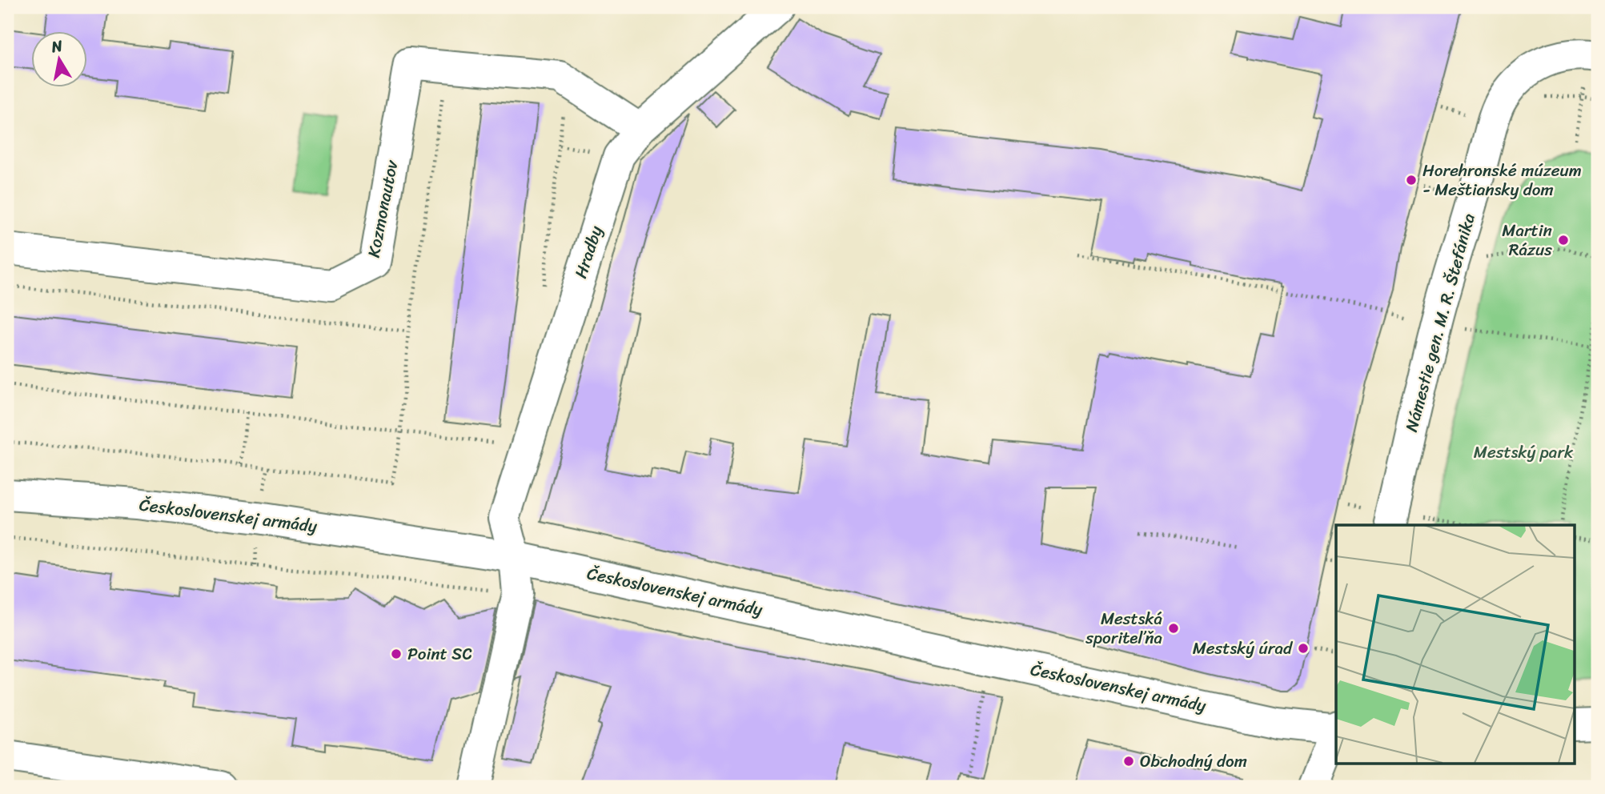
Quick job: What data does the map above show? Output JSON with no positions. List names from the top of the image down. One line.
{"streets":{"street":["Kozmonautov","Hradby","Námestie gen. M. R. Štefánika","Československej armády"]},"crossings":[["Kozmonautov","Hradby"],["Hradby","Československej armády"]],"parks":["Mestský park"],"places":["Horehronské múzeum - Meštiansky dom","Martin Rázus","Mestská sporiteľňa","Mestský úrad","Point SC","Obchodný dom"],"north":"top"}
